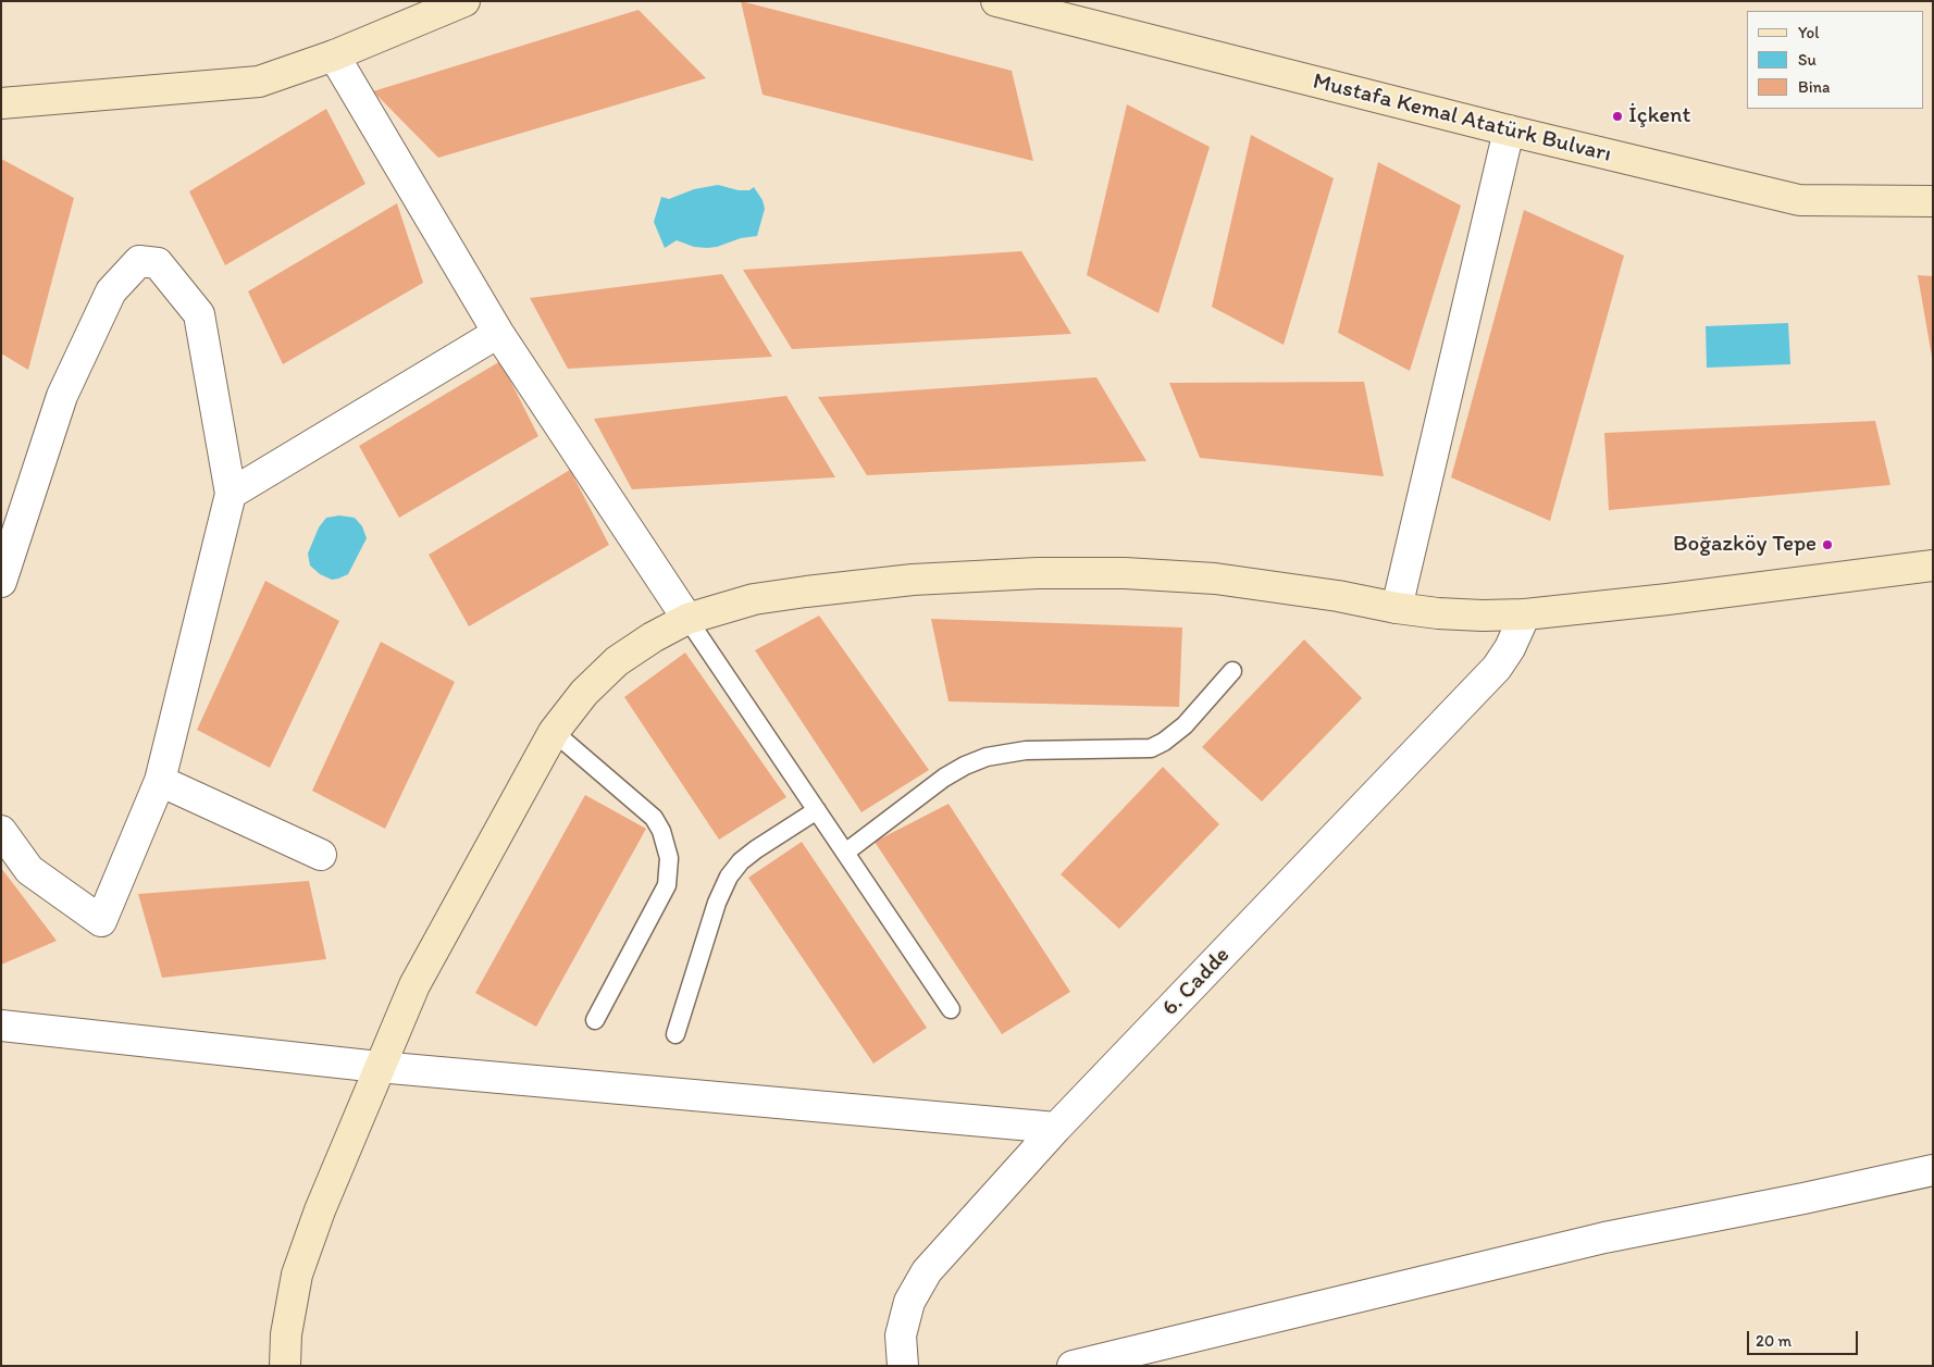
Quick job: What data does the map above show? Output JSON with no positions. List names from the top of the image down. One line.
{"streets":{"street":["Mustafa Kemal Atatürk Bulvarı","6. Cadde"]},"places":["İçkent","Boğazköy Tepe"],"legend":["Yol","Su","Bina"],"scale_bar":"20 m"}
